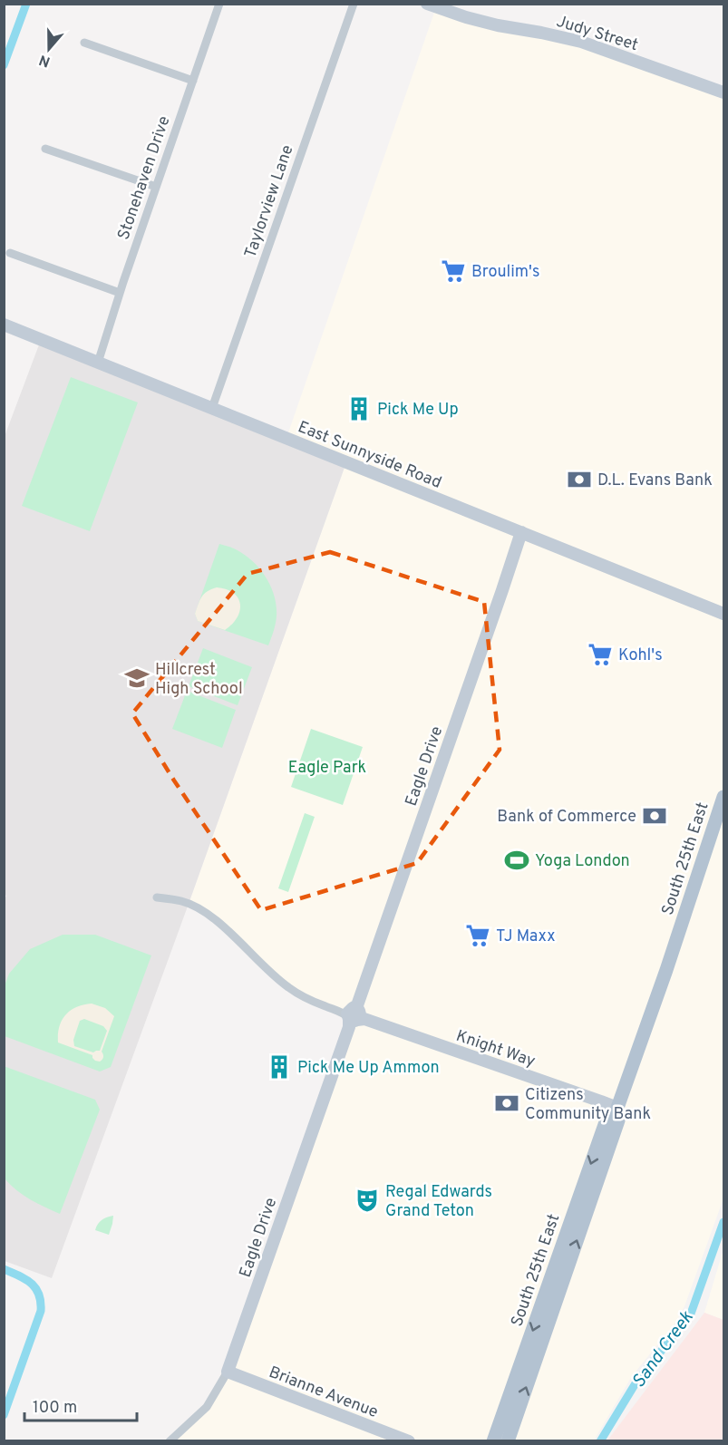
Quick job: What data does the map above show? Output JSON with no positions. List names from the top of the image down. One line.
{"streets":{"main road":["South 25th East"],"street":["Judy Street","Stonehaven Drive","Taylorview Lane","East Sunnyside Road","Eagle Drive","Knight Way","Brianne Avenue"]},"crossings":[["Stonehaven Drive","East Sunnyside Road"],["Taylorview Lane","East Sunnyside Road"],["East Sunnyside Road","Eagle Drive"],["Eagle Drive","Knight Way"],["Eagle Drive","Brianne Avenue"],["South 25th East","Knight Way"]],"water":["Sand Creek"],"parks":["Eagle Park"],"places":{"supermarket":["Broulim's","Kohl's","TJ Maxx"],"building":["Pick Me Up","Pick Me Up Ammon"],"bank":["D.L. Evans Bank","Bank of Commerce","Citizens Community Bank"],"school or university":["Hillcrest High School"],"sports":["Yoga London"],"theatre":["Regal Edwards Grand Teton"]},"scale_bar":"100 m","north":"bottom"}
